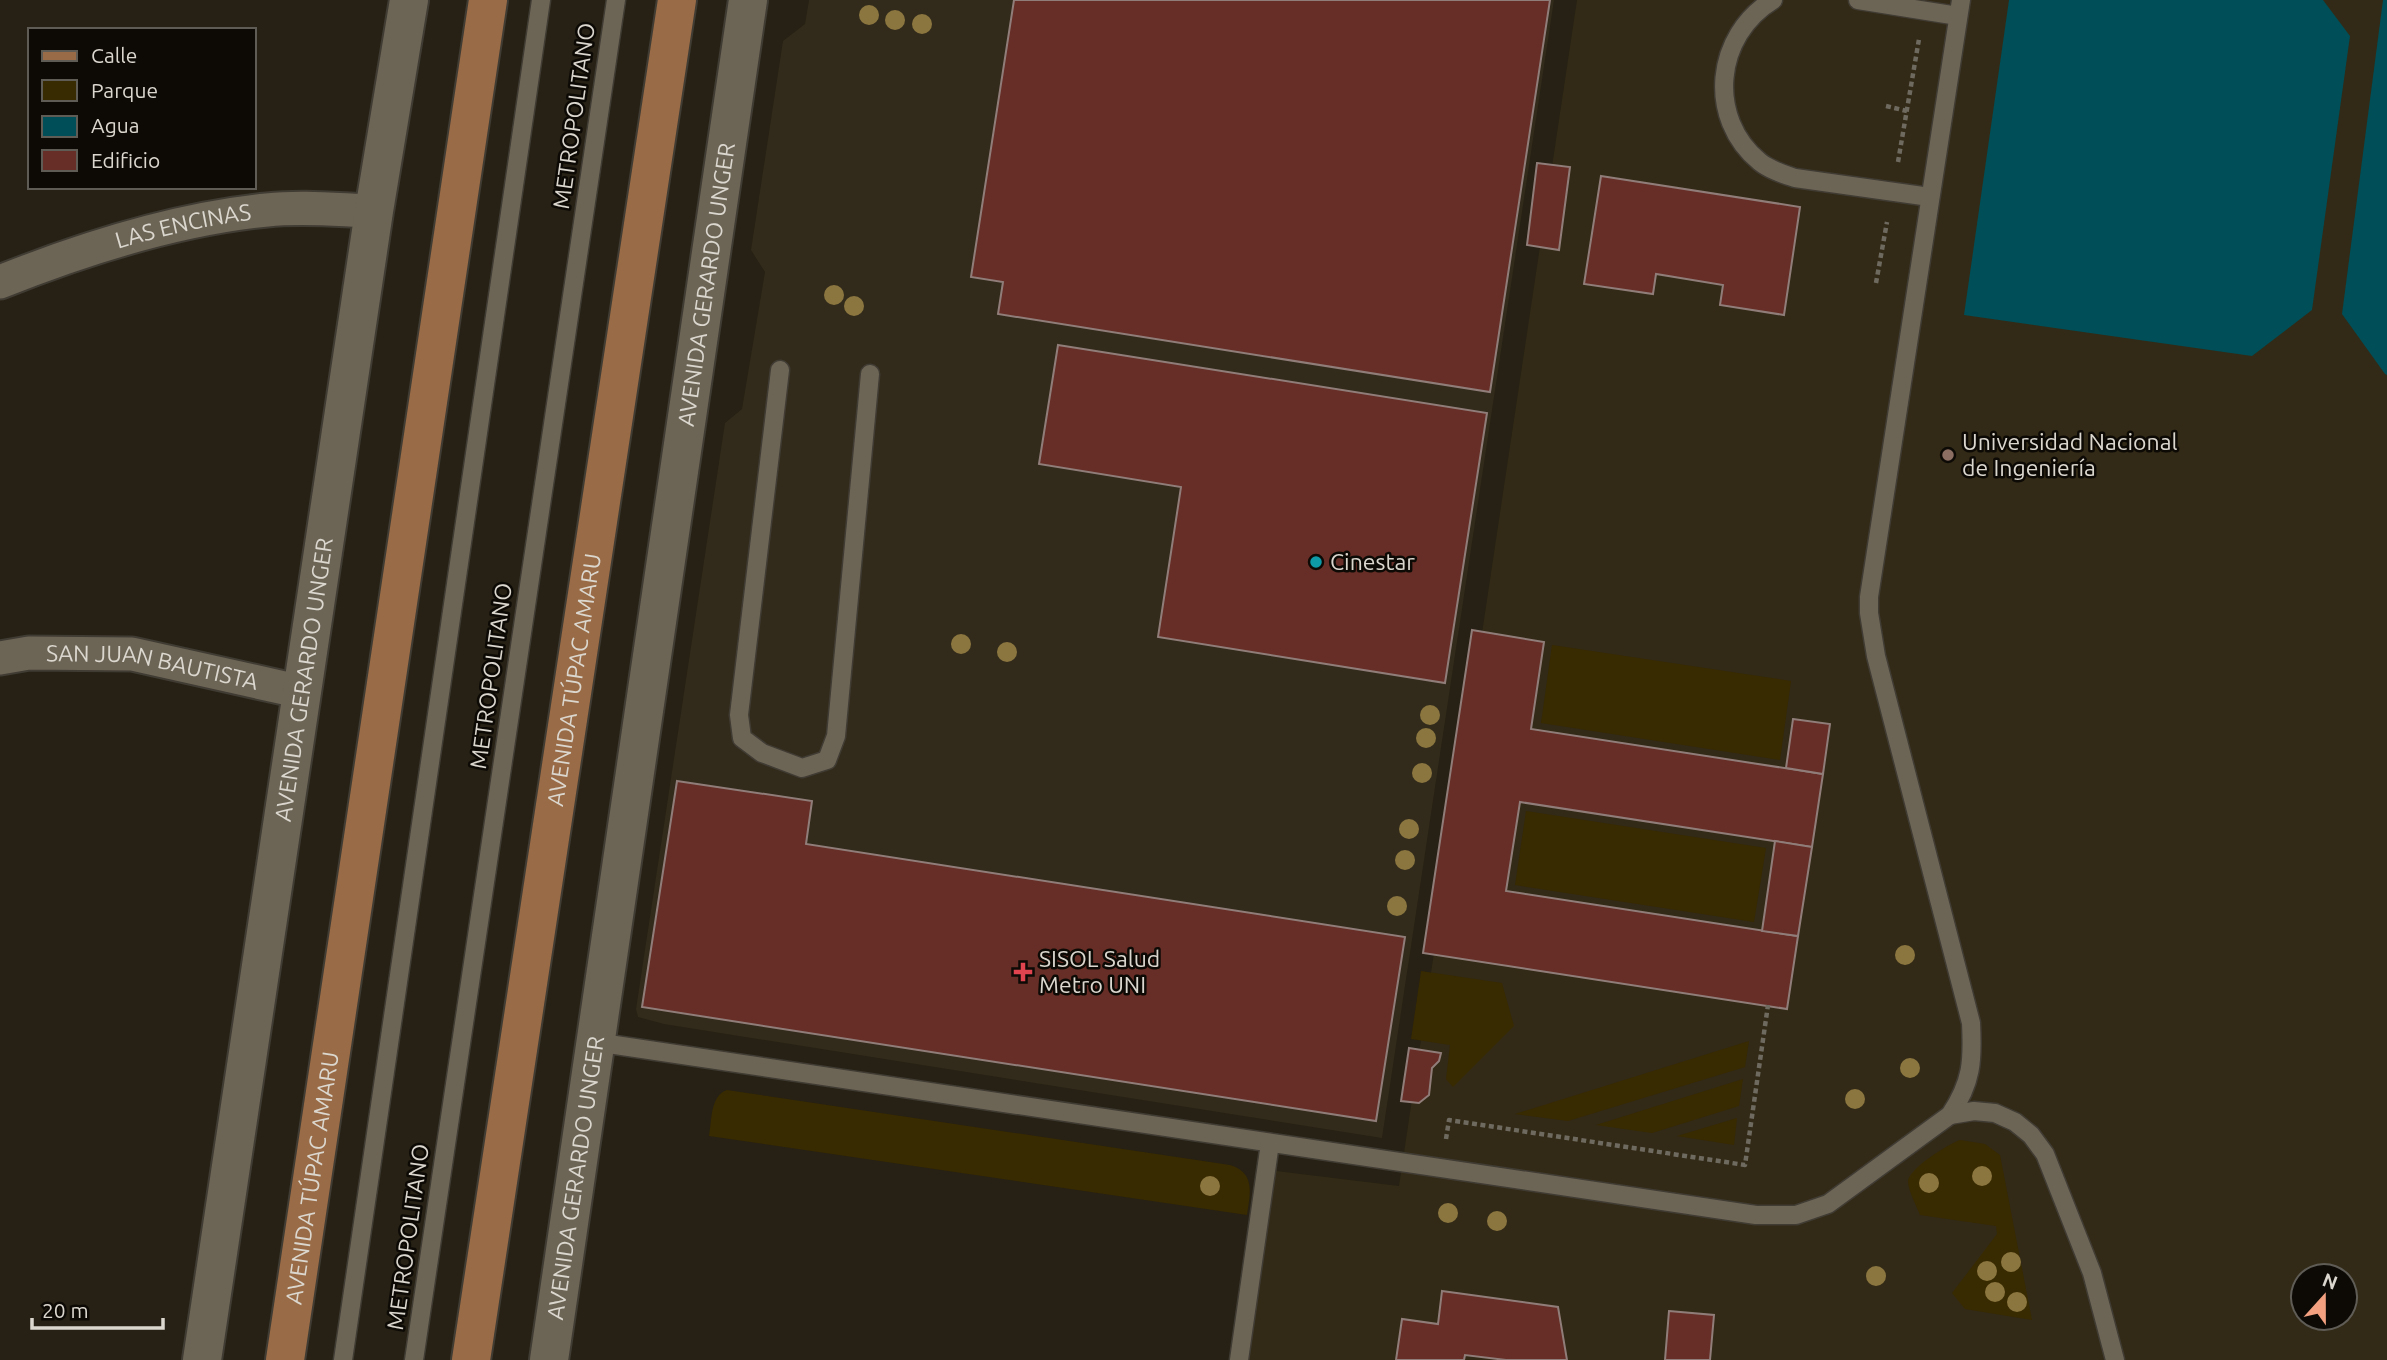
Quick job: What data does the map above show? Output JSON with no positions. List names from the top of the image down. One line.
{"streets":{"main road":["AVENIDA TÚPAC AMARU"],"street":["LAS ENCINAS","AVENIDA GERARDO UNGER","SAN JUAN BAUTISTA"],"lane":["METROPOLITANO"]},"crossings":[["LAS ENCINAS","AVENIDA GERARDO UNGER"],["AVENIDA GERARDO UNGER","SAN JUAN BAUTISTA"]],"places":{"other":["Universidad Nacional de Ingeniería","Cinestar"],"health":["SISOL Salud Metro UNI"]},"legend":["Calle","Parque","Agua","Edificio"],"scale_bar":"20 m","north":"top"}
